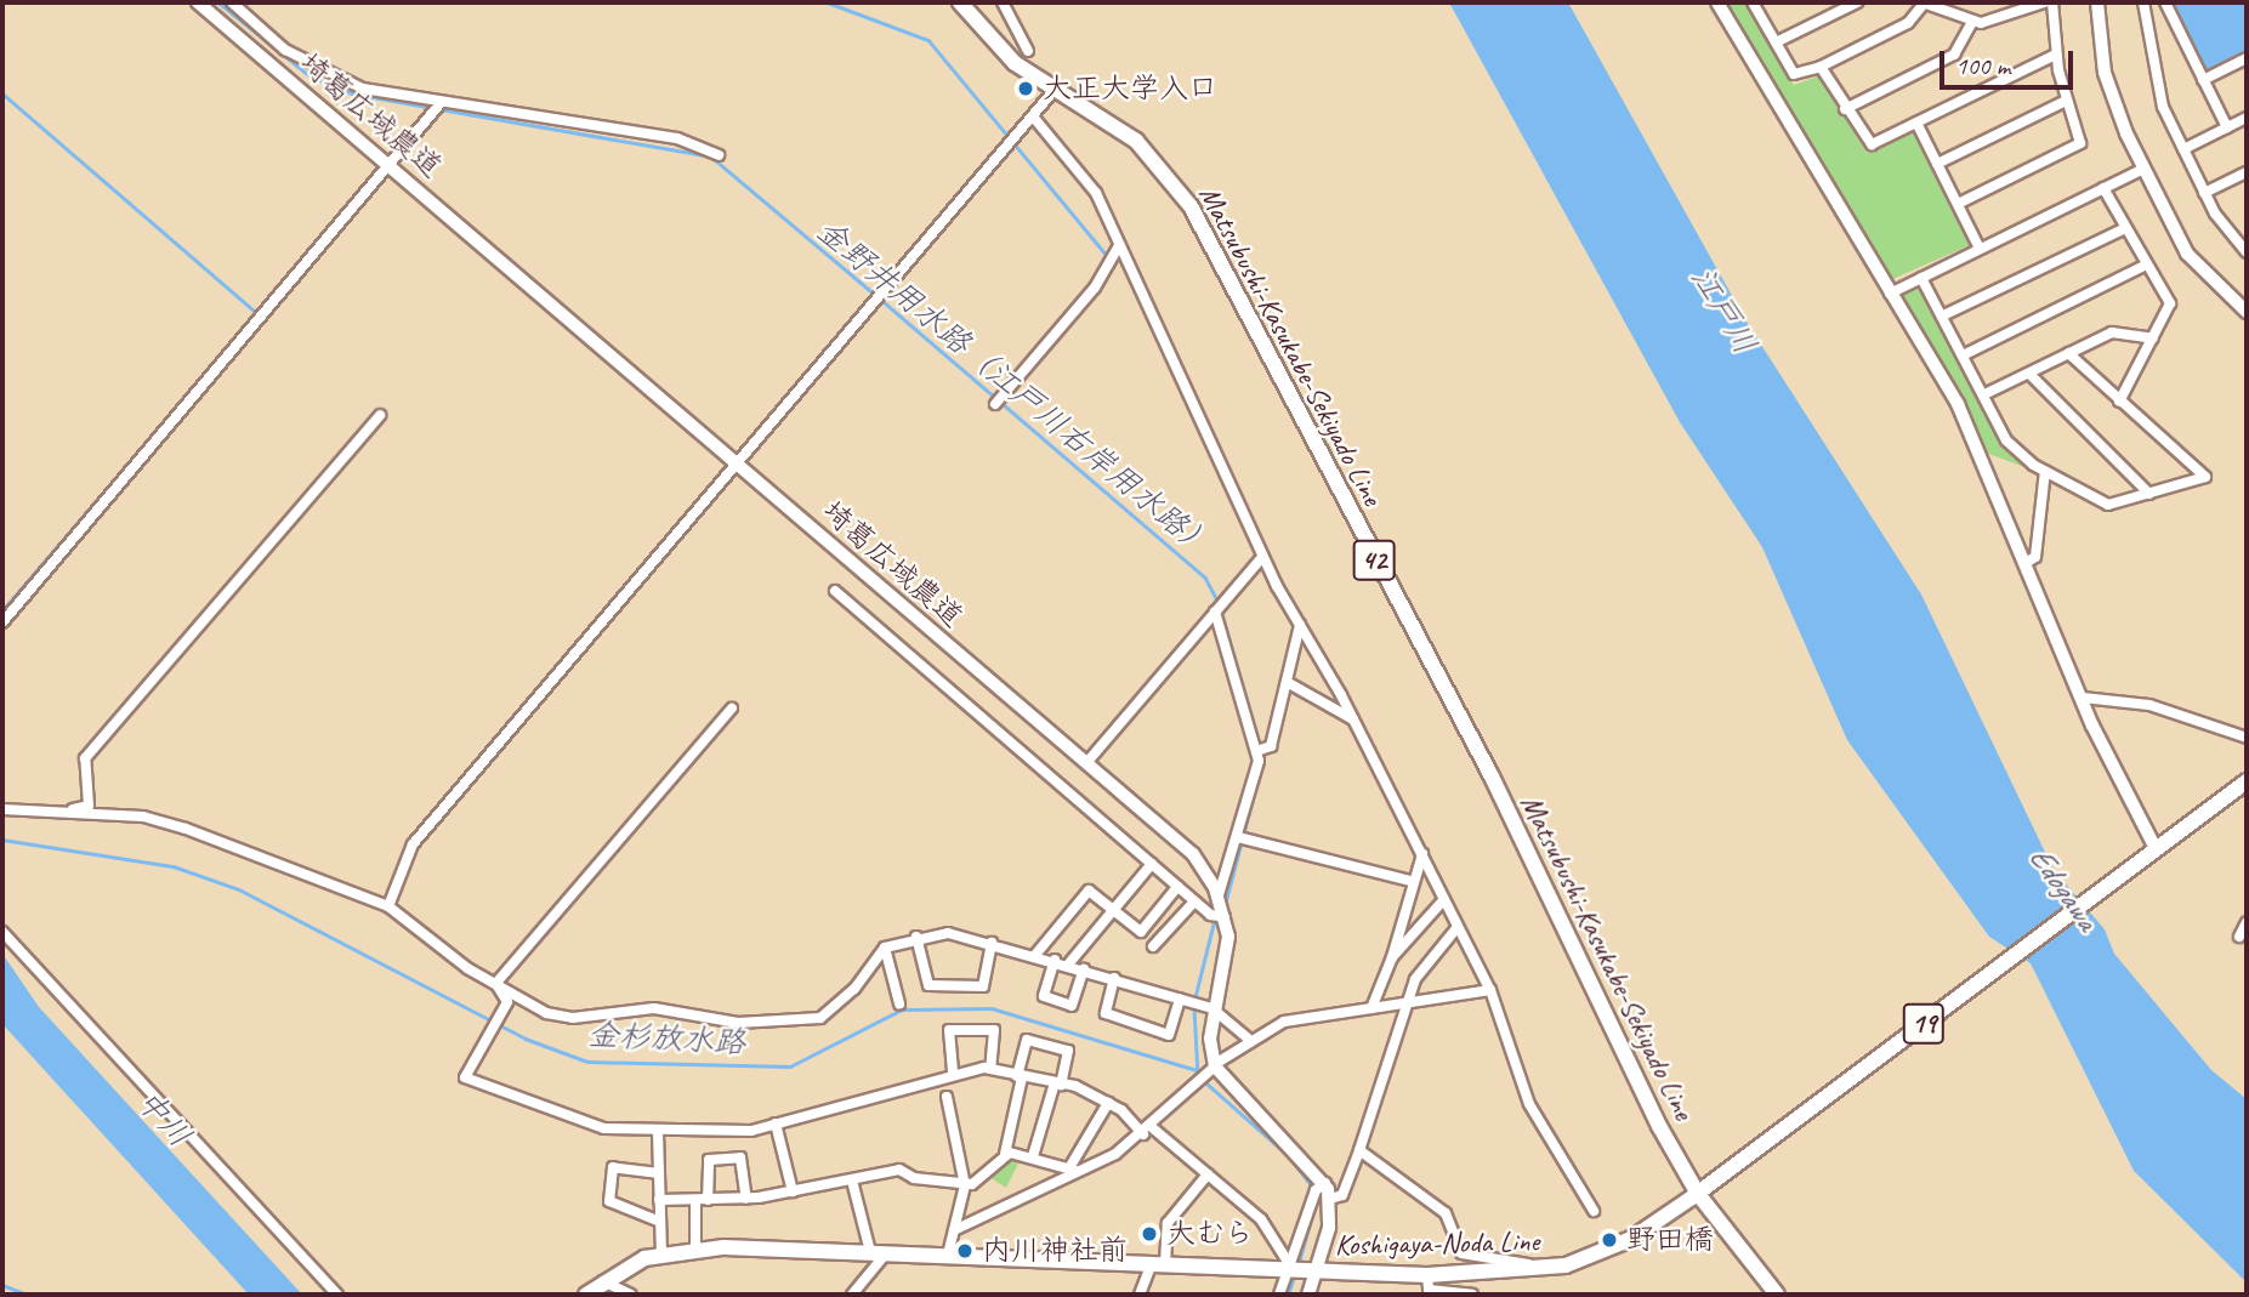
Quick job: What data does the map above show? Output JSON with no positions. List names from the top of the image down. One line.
{"streets":{"main road":["Matsubushi-Kasukabe-Sekiyado Line","42","19","Koshigaya-Noda Line"],"street":["埼葛広域農道"]},"crossings":[["Matsubushi-Kasukabe-Sekiyado Line","Koshigaya-Noda Line"]],"water":["江戸川","金野井用水路（江戸川右岸用水路）","Edogawa","金杉放水路","中川"],"places":["大正大学入口","大むら","野田橋","内川神社前"],"scale_bar":"100 m"}
